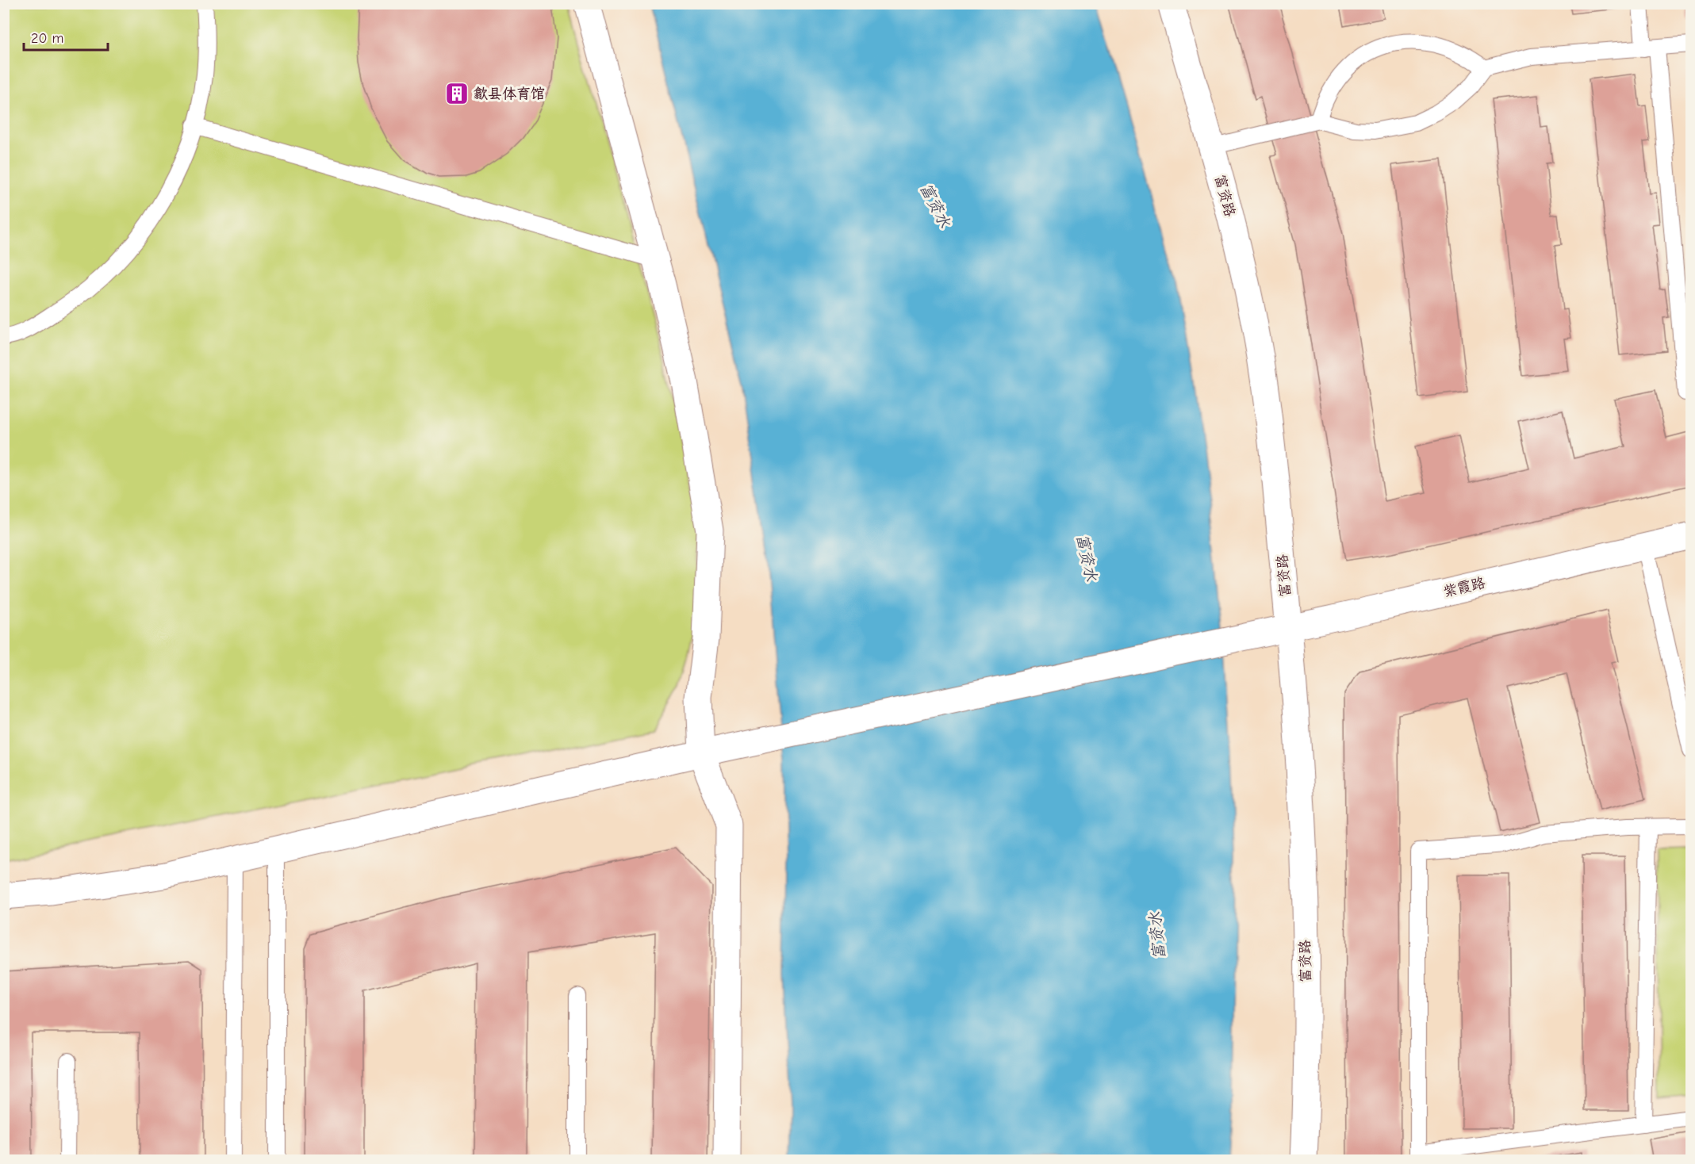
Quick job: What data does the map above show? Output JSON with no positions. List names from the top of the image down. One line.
{"streets":{"street":["富资路","紫霞路"]},"crossings":[["富资路","紫霞路"]],"water":["富资水"],"places":{"building":["歙县体育馆"]},"scale_bar":"20 m"}
